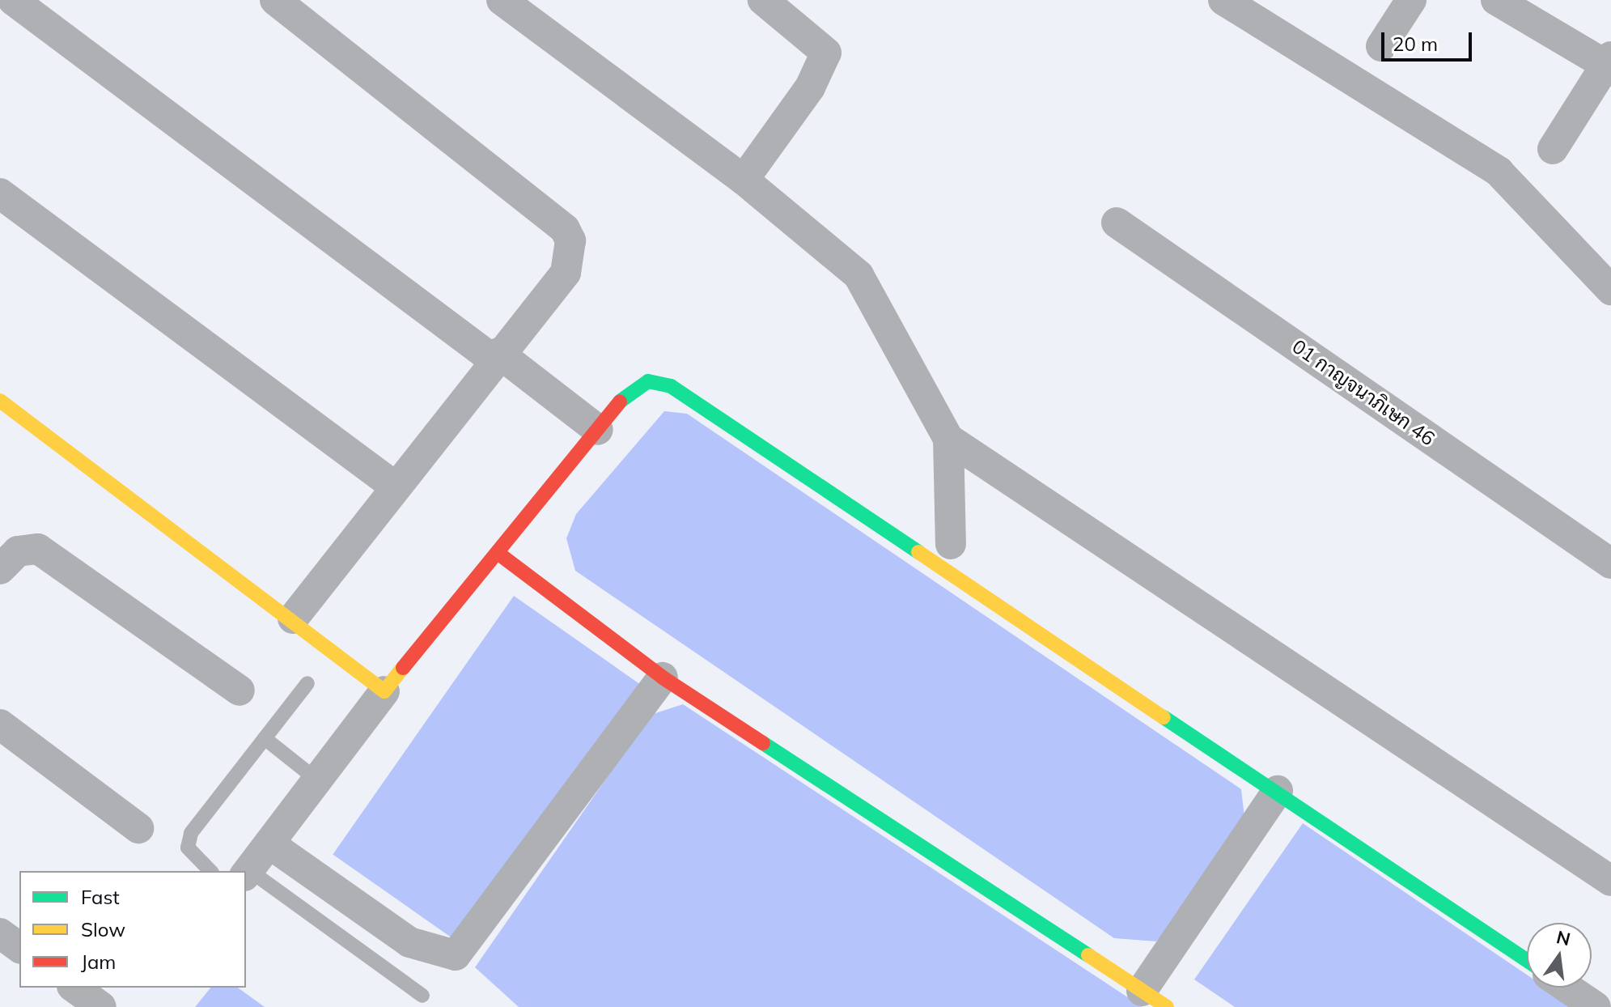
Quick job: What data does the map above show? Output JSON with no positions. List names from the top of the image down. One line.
{"streets":{"street":["01 กาญจนาภิเษก 46"]},"legend":["Fast","Slow","Jam"],"scale_bar":"20 m","north":"top"}
